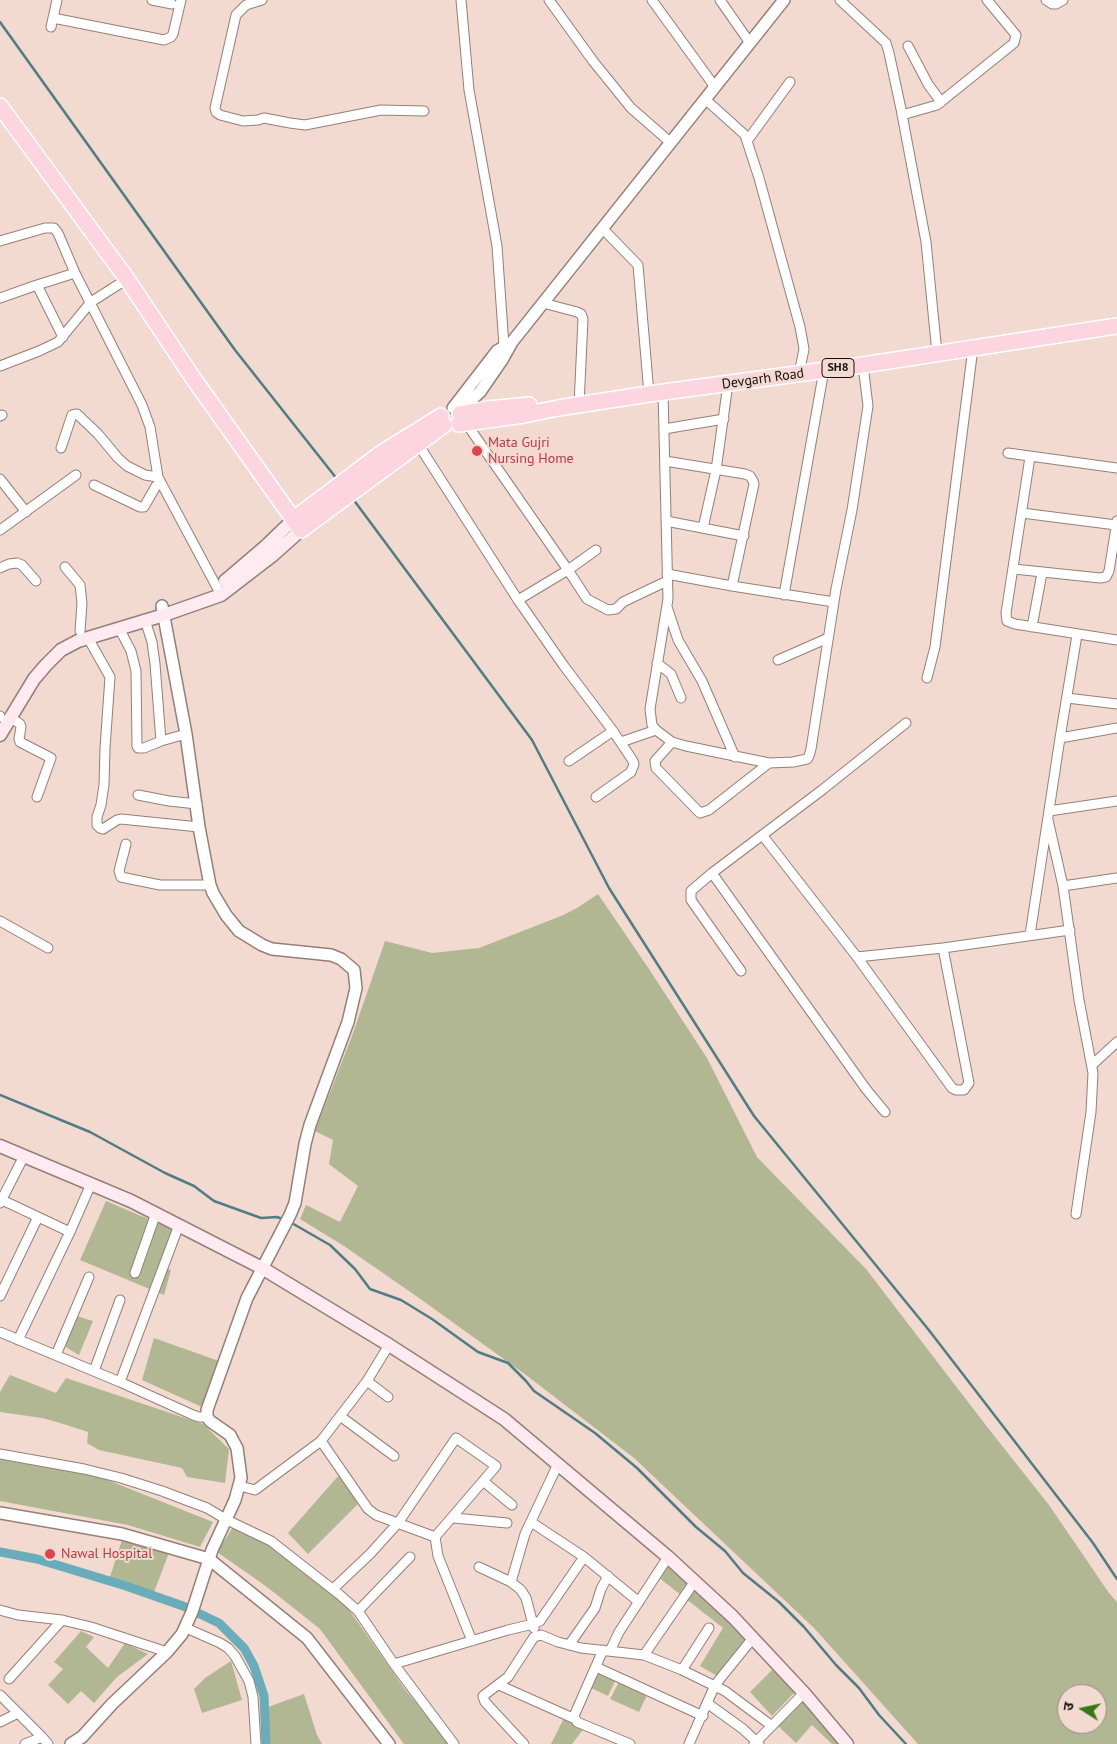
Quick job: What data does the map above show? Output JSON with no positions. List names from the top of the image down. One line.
{"streets":{"main road":["SH8","Devgarh Road"]},"places":["Mata Gujri Nursing Home","Nawal Hospital"],"north":"left"}
